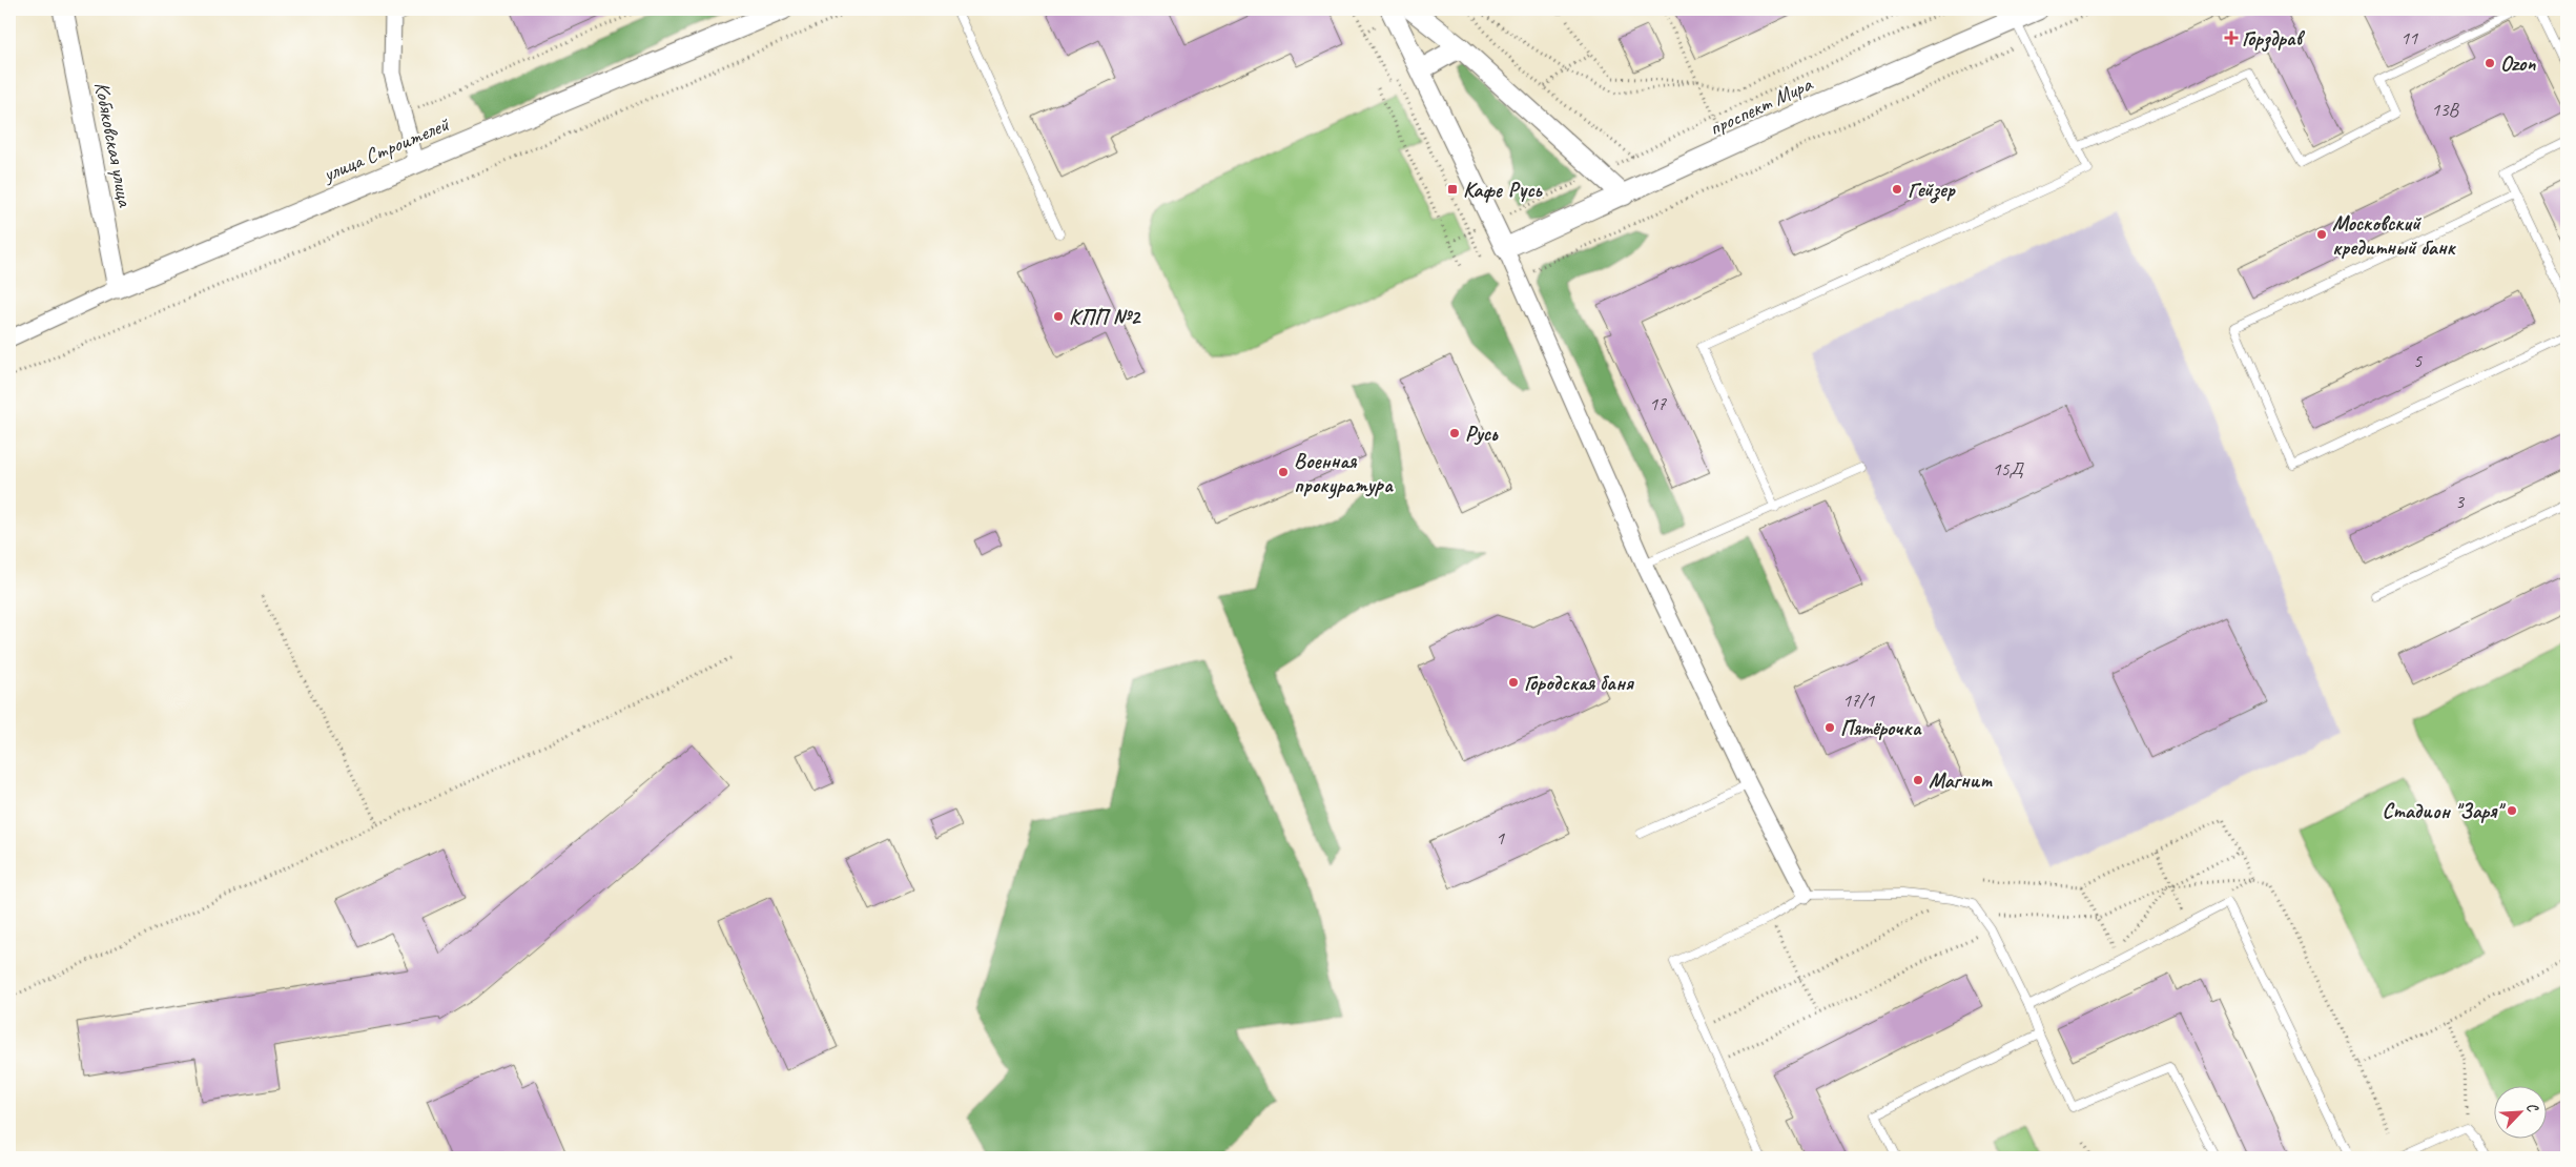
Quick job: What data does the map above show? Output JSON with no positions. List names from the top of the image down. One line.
{"streets":{"street":["проспект Мира","Кобяковская улица","улица Строителей"]},"crossings":[["Кобяковская улица","улица Строителей"]],"places":{"health":["Горздрав"],"other":["Ozon","Гейзер","Московский кредитный банк","КПП №2","Русь","Военная прокуратура","Городская баня","Пятёрочка","Магнит","Стадион \"Заря\""],"transit":["Кафе Русь"]},"house_numbers":["11","13В","5","17","15Д","3","17/1","1"],"north":"top right"}
